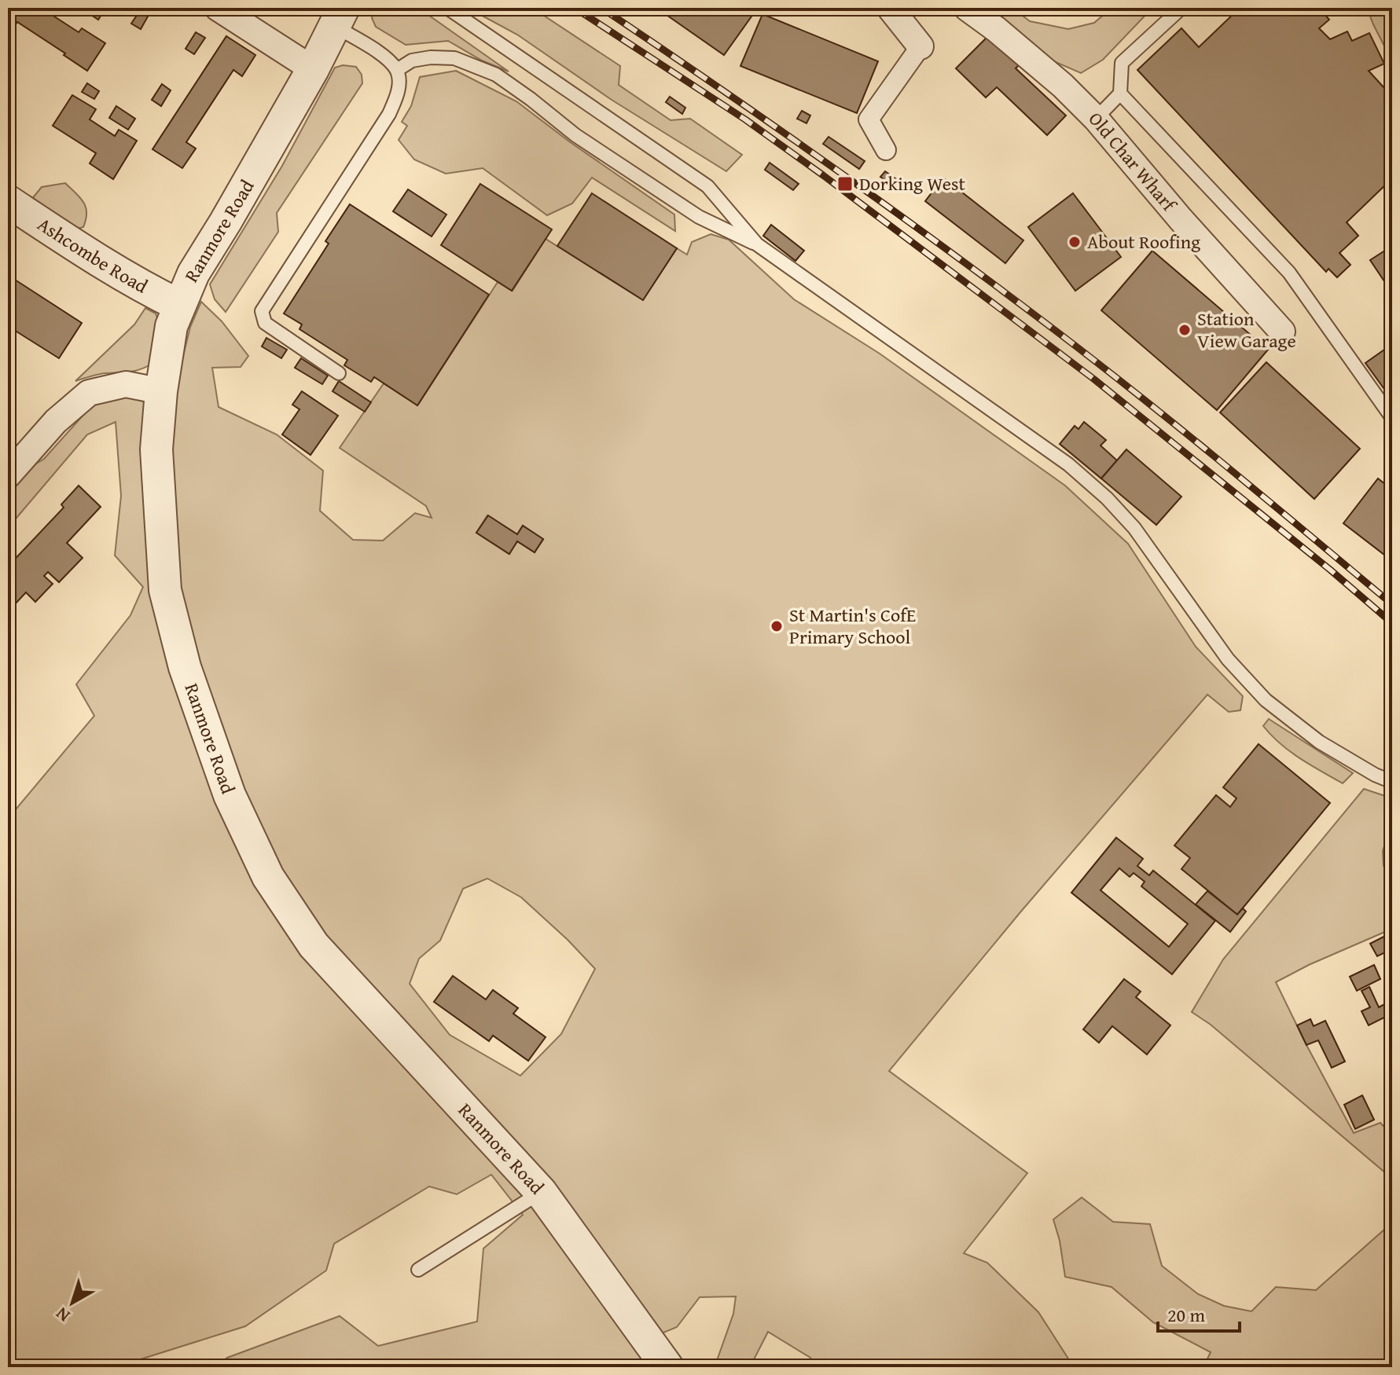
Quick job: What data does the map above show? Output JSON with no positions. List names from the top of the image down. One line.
{"streets":{"street":["Old Char Wharf","Ranmore Road","Ashcombe Road"]},"crossings":[["Ranmore Road","Ashcombe Road"]],"places":{"transit":["Dorking West"],"other":["About Roofing","Station View Garage","St Martin's CofE Primary School"]},"scale_bar":"20 m","north":"bottom left"}
